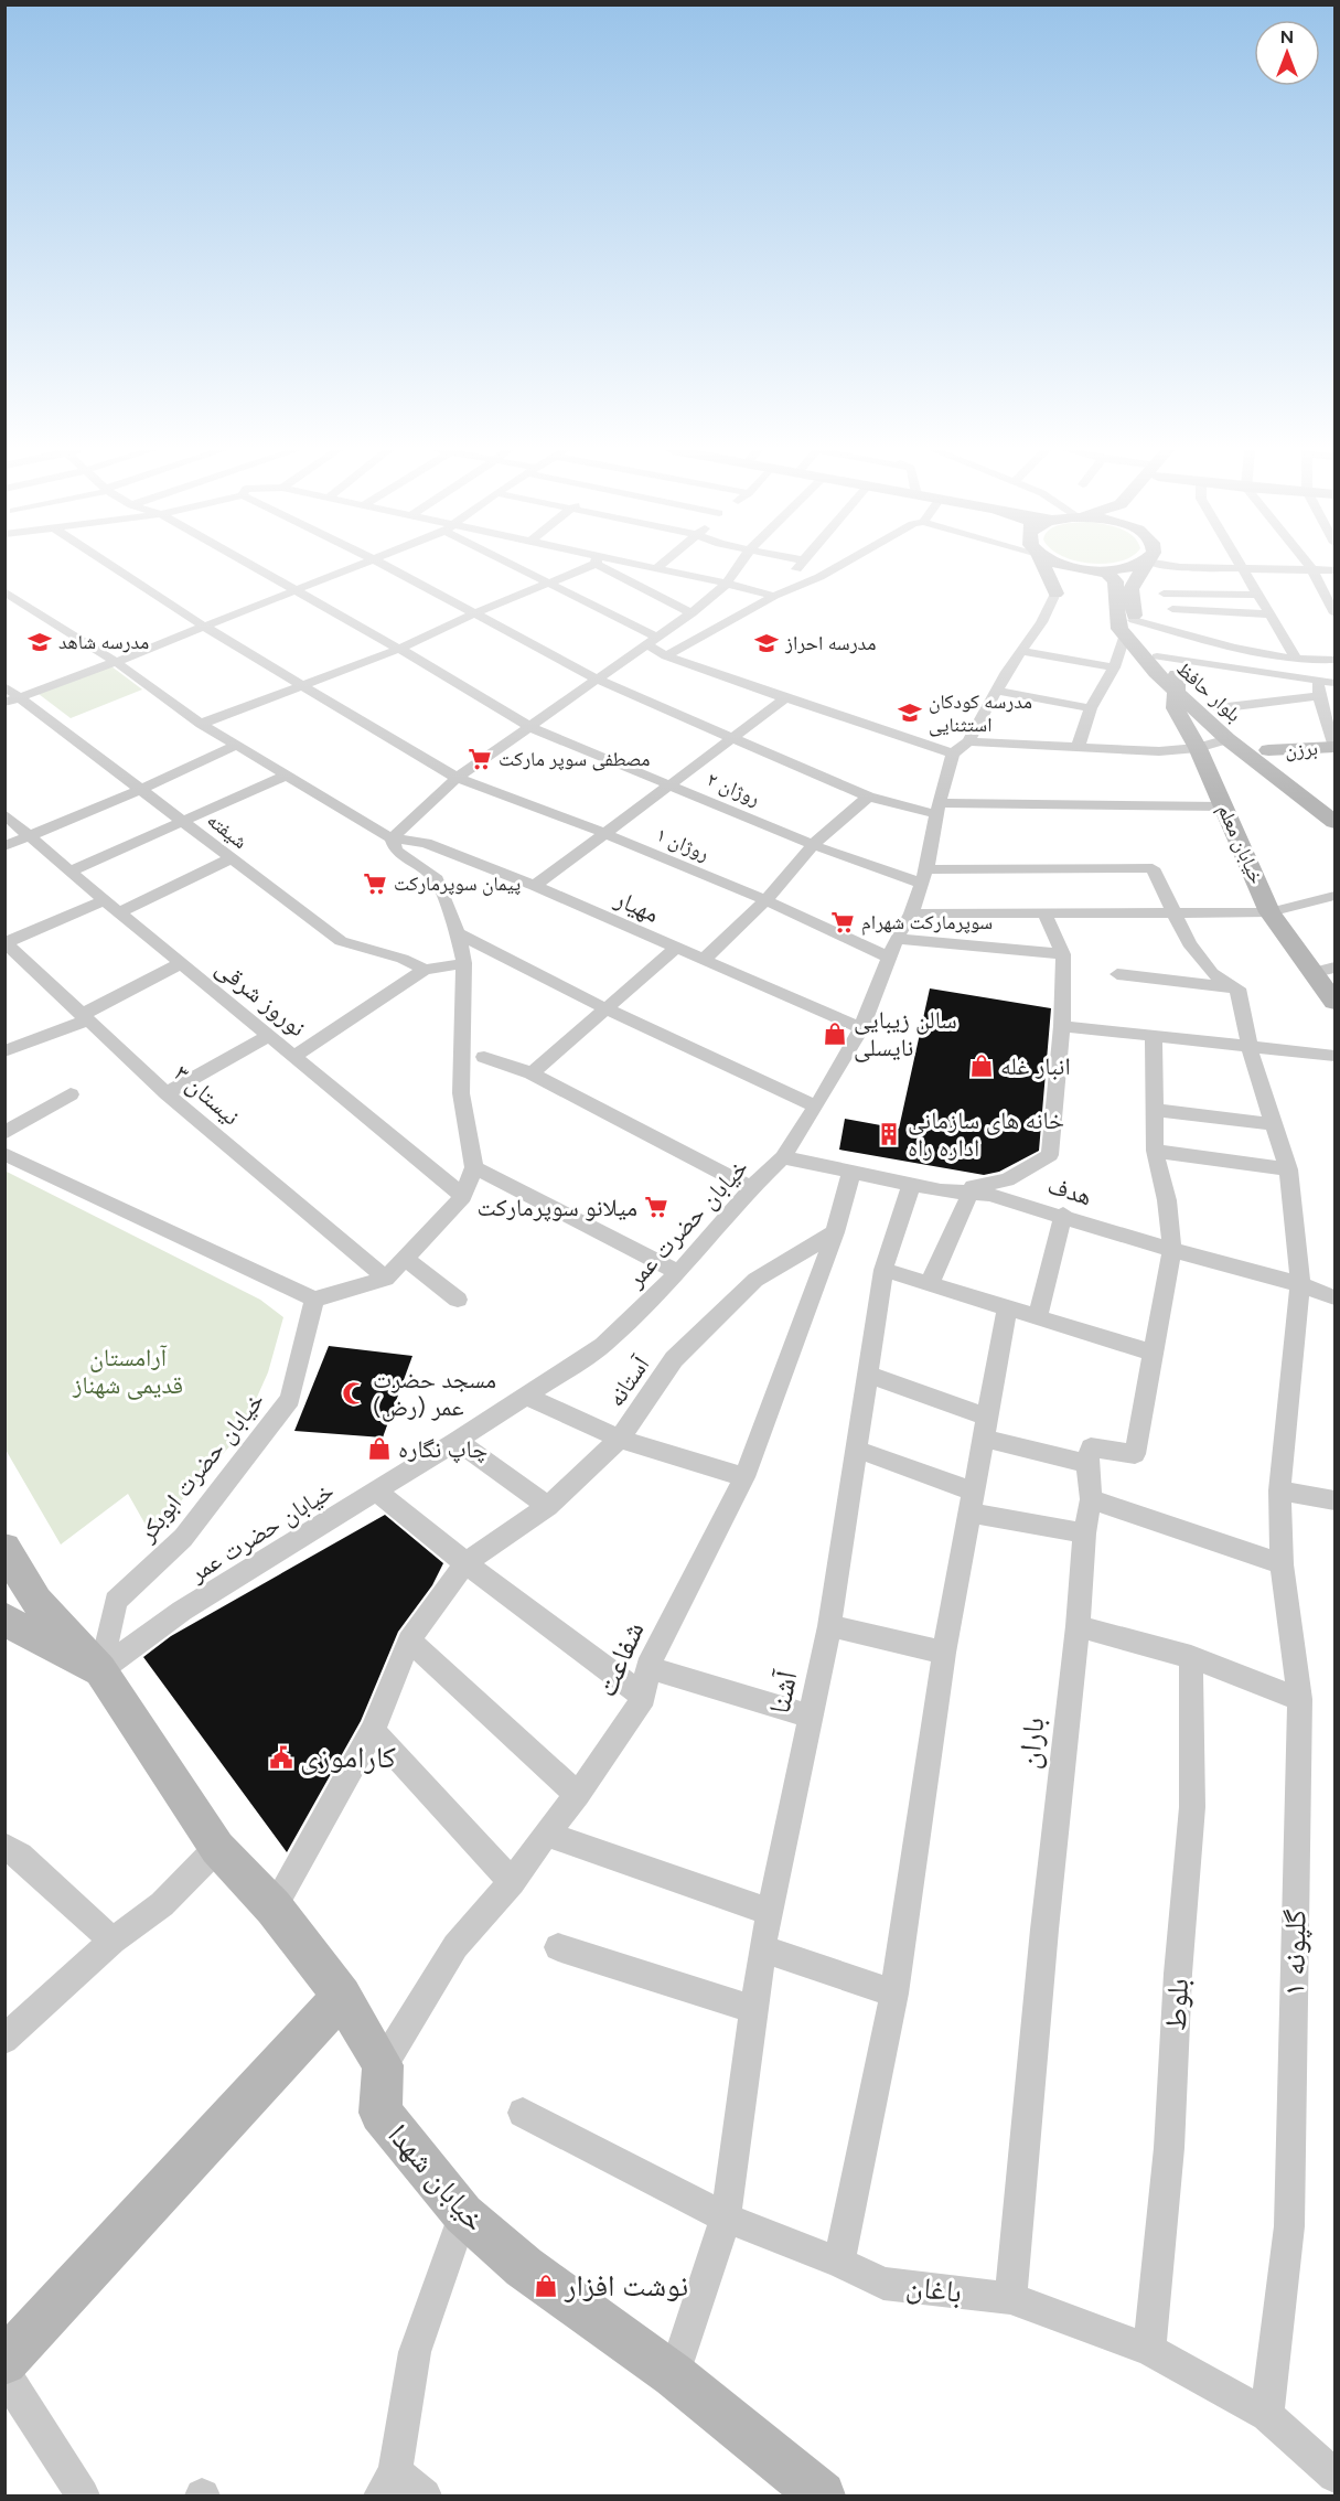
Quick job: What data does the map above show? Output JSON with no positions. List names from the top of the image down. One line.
{"streets":{"main road":["بلوار حافظ","برزن","خیابان معلم","خیابان شهدا"],"street":["روژان ۲","شیفته","روژان ۱","مهیار","نوروز شرقی","نیستان ۳","هدف","خیابان حضرت عمر","آستانه","خیابان حضرت ابوبکر","شفاعت","آشنا","باران","گلپونه ۱","بلوط","باغان"]},"crossings":[["بلوار حافظ","برزن"],["بلوار حافظ","خیابان معلم"],["روژان ۲","خیابان حضرت عمر"],["روژان ۱","خیابان حضرت عمر"],["مهیار","خیابان حضرت عمر"],["هدف","خیابان حضرت عمر"],["هدف","شفاعت"],["هدف","آشنا"],["هدف","گلپونه ۱"],["خیابان حضرت عمر","خیابان حضرت ابوبکر"],["آستانه","شفاعت"],["شفاعت","خیابان شهدا"],["آشنا","خیابان شهدا"],["آشنا","باغان"],["باران","باغان"],["گلپونه ۱","باغان"],["بلوط","باغان"]],"parks":["آرامستان قدیمی شهناز"],"places":{"school or university":["مدرسه شاهد","مدرسه احراز","مدرسه کودکان استثنایی"],"supermarket":["مصطفی سوپر مارکت","پیمان سوپرمارکت","سوپرمارکت شهرام","میلانو سوپرمارکت"],"shop":["سالن زیبایی نایسلی","انبار غله","چاپ نگاره","نوشت افزار"],"building":["خانه های سازمانی اداره راه"],"mosque":["مسجد حضرت عمر (رض)"],"public building":["کاراموزی"]},"north":"top"}
